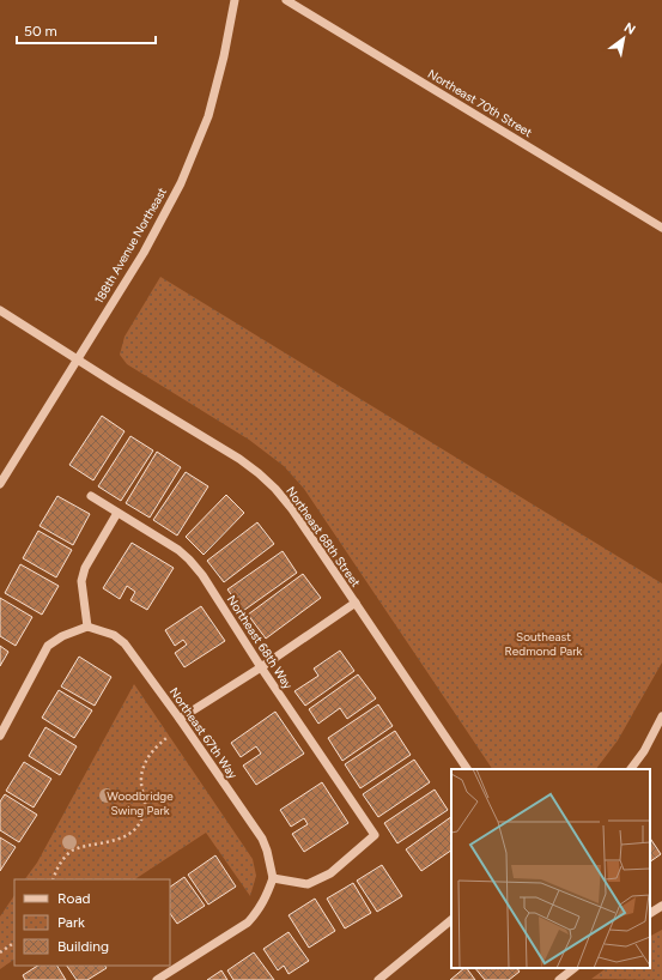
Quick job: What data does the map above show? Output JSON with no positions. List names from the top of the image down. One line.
{"streets":{"street":["Northeast 70th Street","188th Avenue Northeast","Northeast 68th Street","Northeast 68th Way","Northeast 67th Way"]},"crossings":[["188th Avenue Northeast","Northeast 68th Street"],["Northeast 68th Way","Northeast 67th Way"]],"parks":["Southeast Redmond Park","Woodbridge Swing Park"],"legend":["Road","Park","Building"],"scale_bar":"50 m","north":"top right"}
